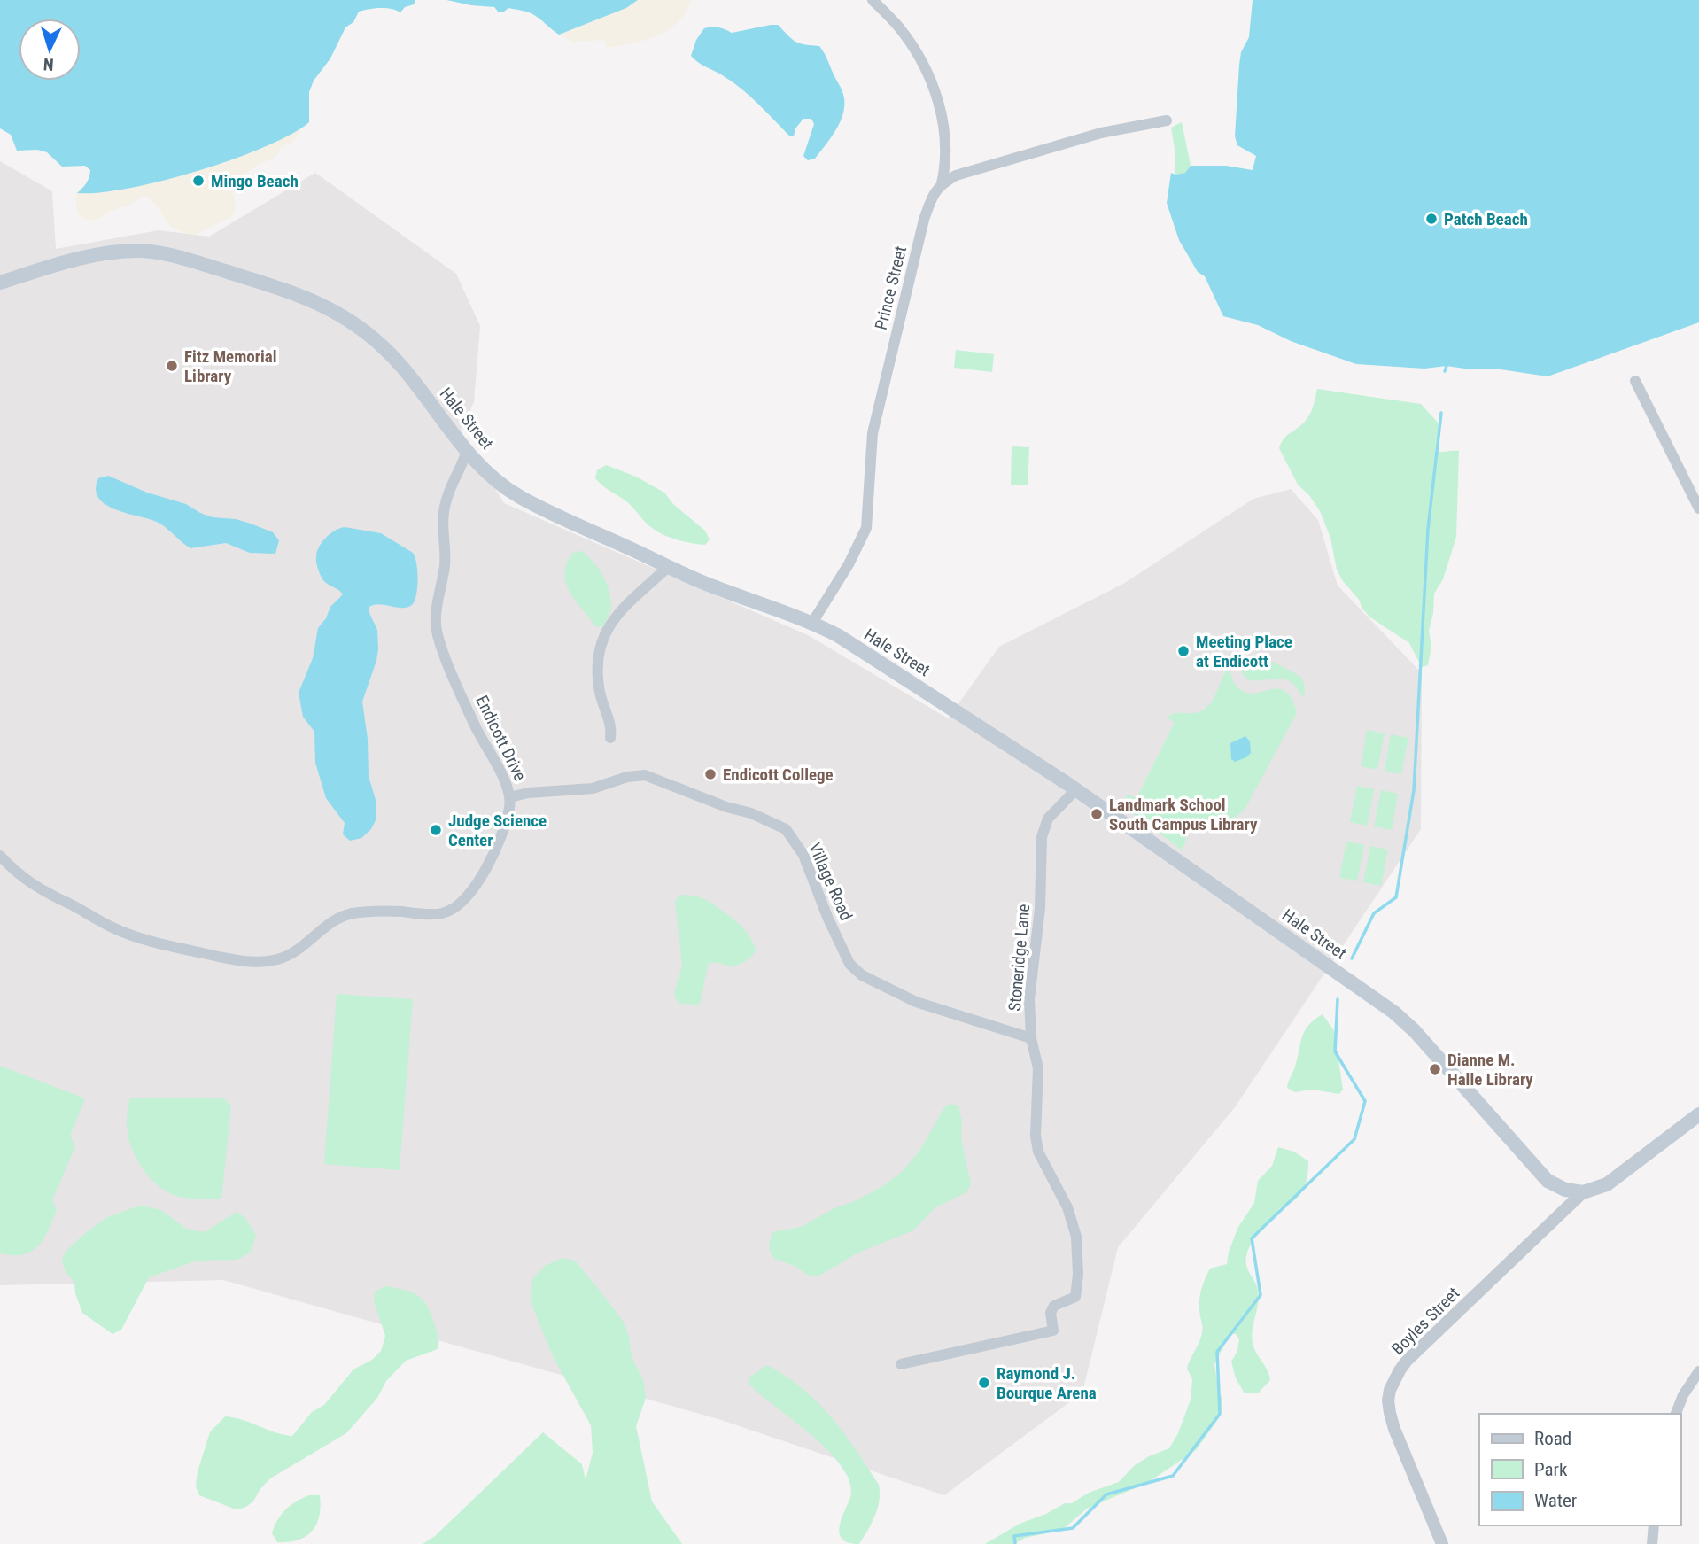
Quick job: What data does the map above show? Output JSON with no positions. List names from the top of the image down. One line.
{"streets":{"main road":["Hale Street"],"street":["Prince Street","Endicott Drive","Village Road","Stoneridge Lane","Boyles Street"]},"crossings":[["Prince Street","Hale Street"],["Hale Street","Endicott Drive"],["Hale Street","Stoneridge Lane"],["Hale Street","Boyles Street"],["Endicott Drive","Village Road"],["Village Road","Stoneridge Lane"]],"places":["Mingo Beach","Patch Beach","Fitz Memorial Library","Meeting Place at Endicott","Endicott College","Landmark School South Campus Library","Judge Science Center","Dianne M. Halle Library","Raymond J. Bourque Arena"],"legend":["Road","Park","Water"],"north":"bottom"}
